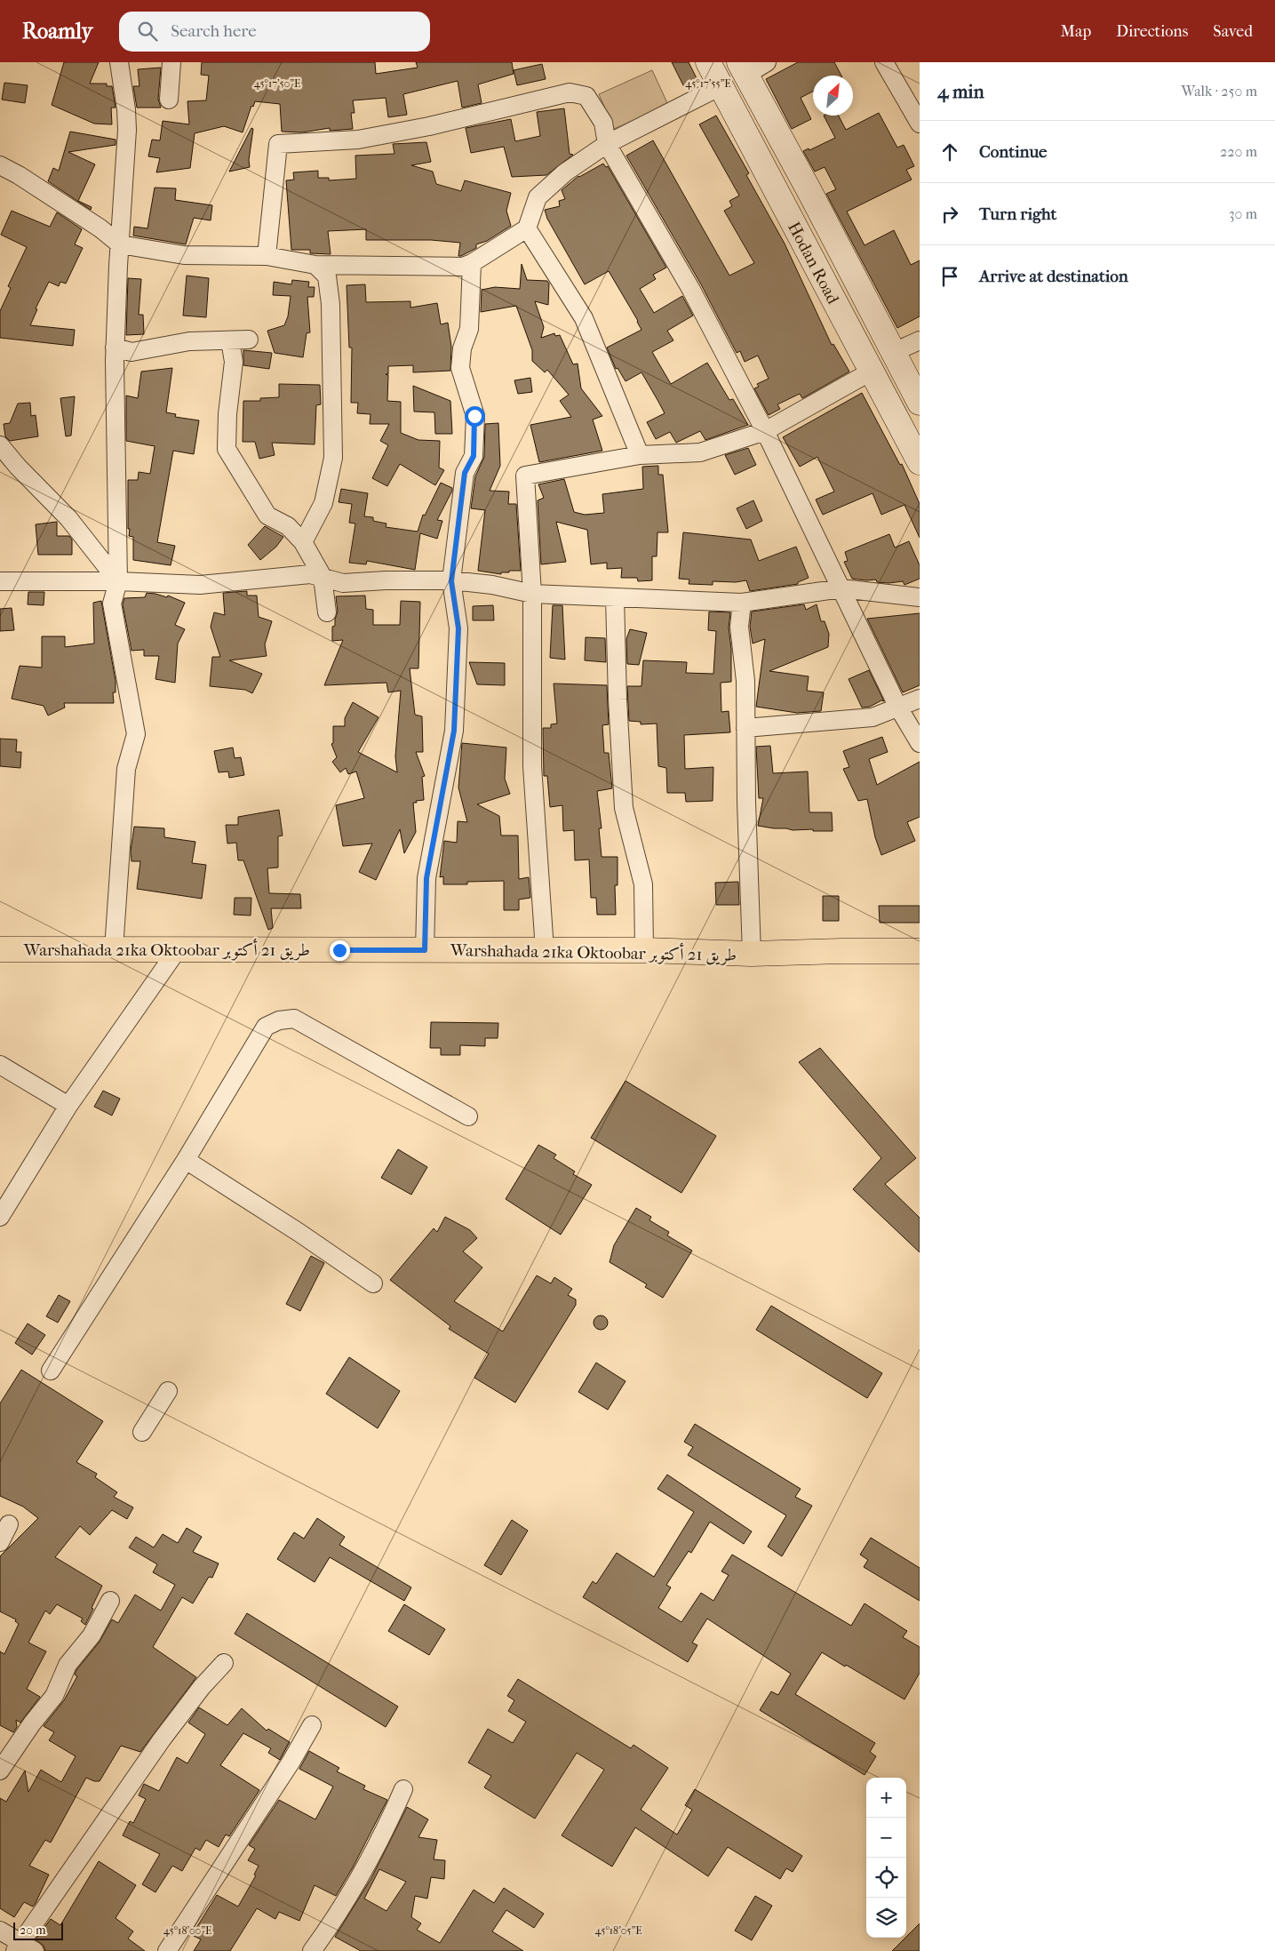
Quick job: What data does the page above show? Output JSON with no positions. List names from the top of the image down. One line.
{"streets":{"main road":["Hodan Road","Warshahada 21ka Oktoobar طريق 21 أكتوبر"]},"scale_bar":"20 m","north":"top right","page":{"header":"Roamly","search":"Search here","nav":["Map","Directions","Saved"],"heading":["4 min","Walk · 250 m"],"list":[["Continue","220 m"],["Turn right","30 m"],"Arrive at destination"],"map_buttons":["+","−"],"scale":"20 m"},"coordinates":["45°17'50\"E","45°17'55\"E","45°18'00\"E","45°18'05\"E"]}
